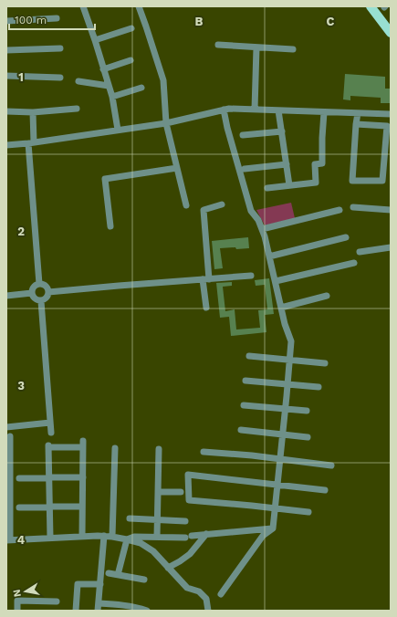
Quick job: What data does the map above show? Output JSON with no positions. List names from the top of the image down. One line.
{"scale_bar":"100 m","north":"left","grid":{"columns":["B","C"],"rows":["1","2","3","4"]}}
